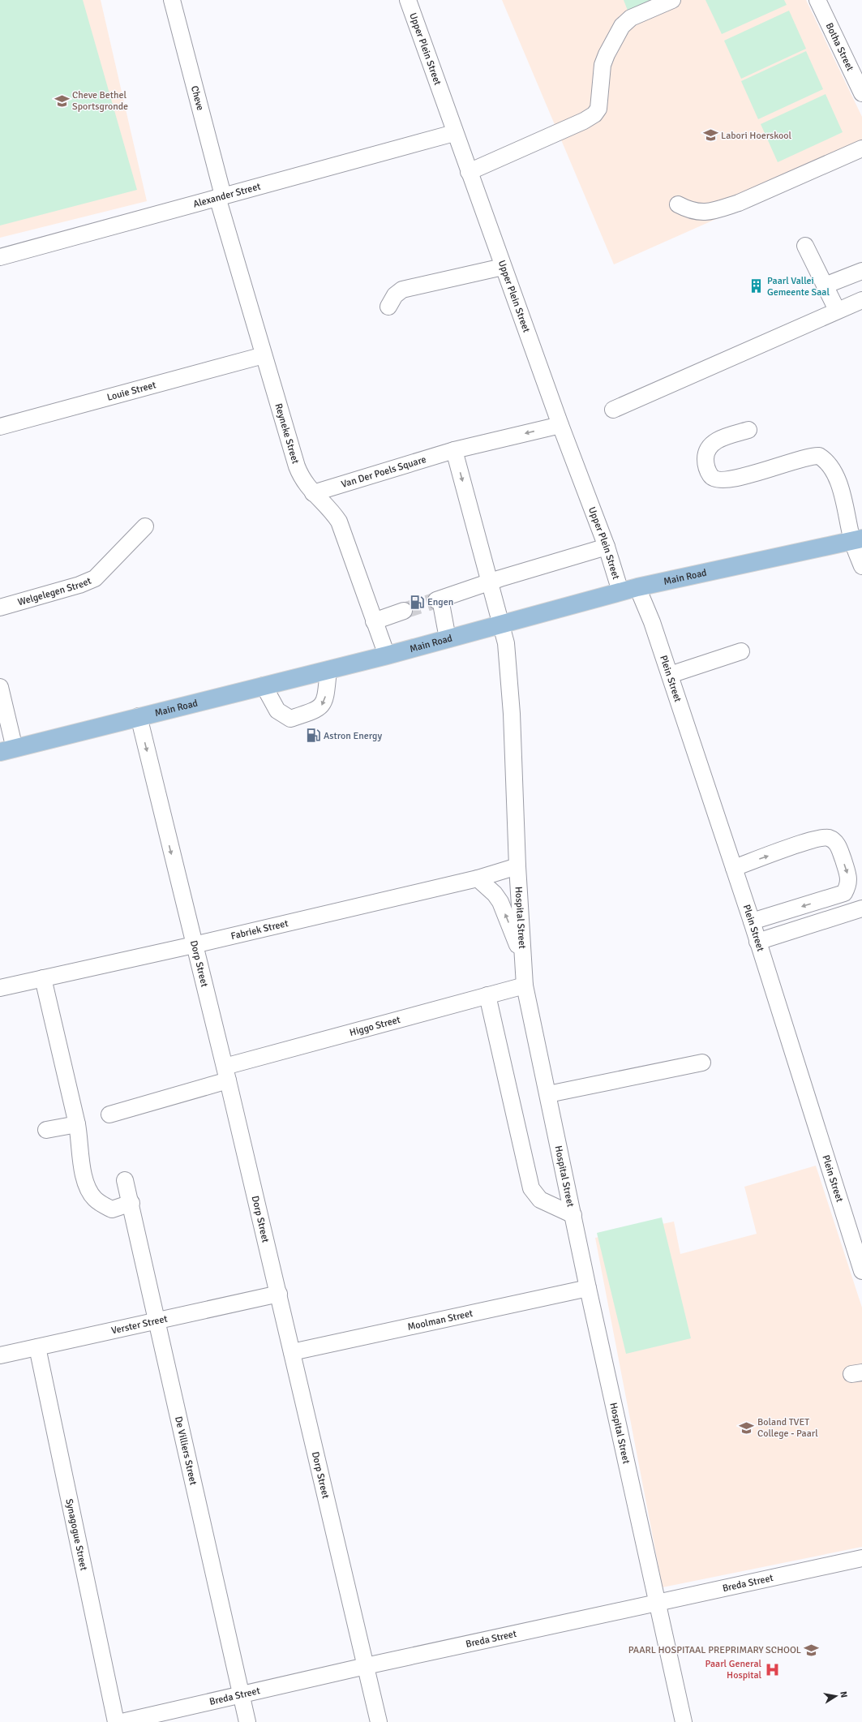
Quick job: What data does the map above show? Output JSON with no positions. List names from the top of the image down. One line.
{"streets":{"main road":["Main Road"],"street":["Botha Street","Upper Plein Street","Cheve","Alexander Street","Louie Street","Reyneke Street","Van Der Poels Square","Welgelegen Street","Plein Street","Hospital Street","Fabriek Street","Dorp Street","Higgo Street","Moolman Street","Verster Street","De Villiers Street","Synagogue Street","Breda Street"]},"crossings":[["Upper Plein Street","Alexander Street"],["Upper Plein Street","Van Der Poels Square"],["Upper Plein Street","Main Road"],["Cheve","Alexander Street"],["Cheve","Reyneke Street"],["Alexander Street","Reyneke Street"],["Louie Street","Reyneke Street"],["Reyneke Street","Van Der Poels Square"],["Reyneke Street","Main Road"],["Main Road","Plein Street"],["Main Road","Hospital Street"],["Main Road","Dorp Street"],["Hospital Street","Fabriek Street"],["Hospital Street","Higgo Street"],["Hospital Street","Moolman Street"],["Hospital Street","Breda Street"],["Fabriek Street","Dorp Street"],["Dorp Street","Higgo Street"],["Dorp Street","Moolman Street"],["Dorp Street","Verster Street"],["Dorp Street","Breda Street"],["Verster Street","De Villiers Street"],["Verster Street","Synagogue Street"],["De Villiers Street","Breda Street"]],"places":{"school or university":["Cheve Bethel Sportsgronde","Labori Hoerskool","Boland TVET College - Paarl","PAARL HOSPITAAL PREPRIMARY SCHOOL"],"building":["Paarl Vallei Gemeente Saal"],"fuel station":["Engen","Astron Energy"],"hospital":["Paarl General Hospital"]},"north":"right"}
